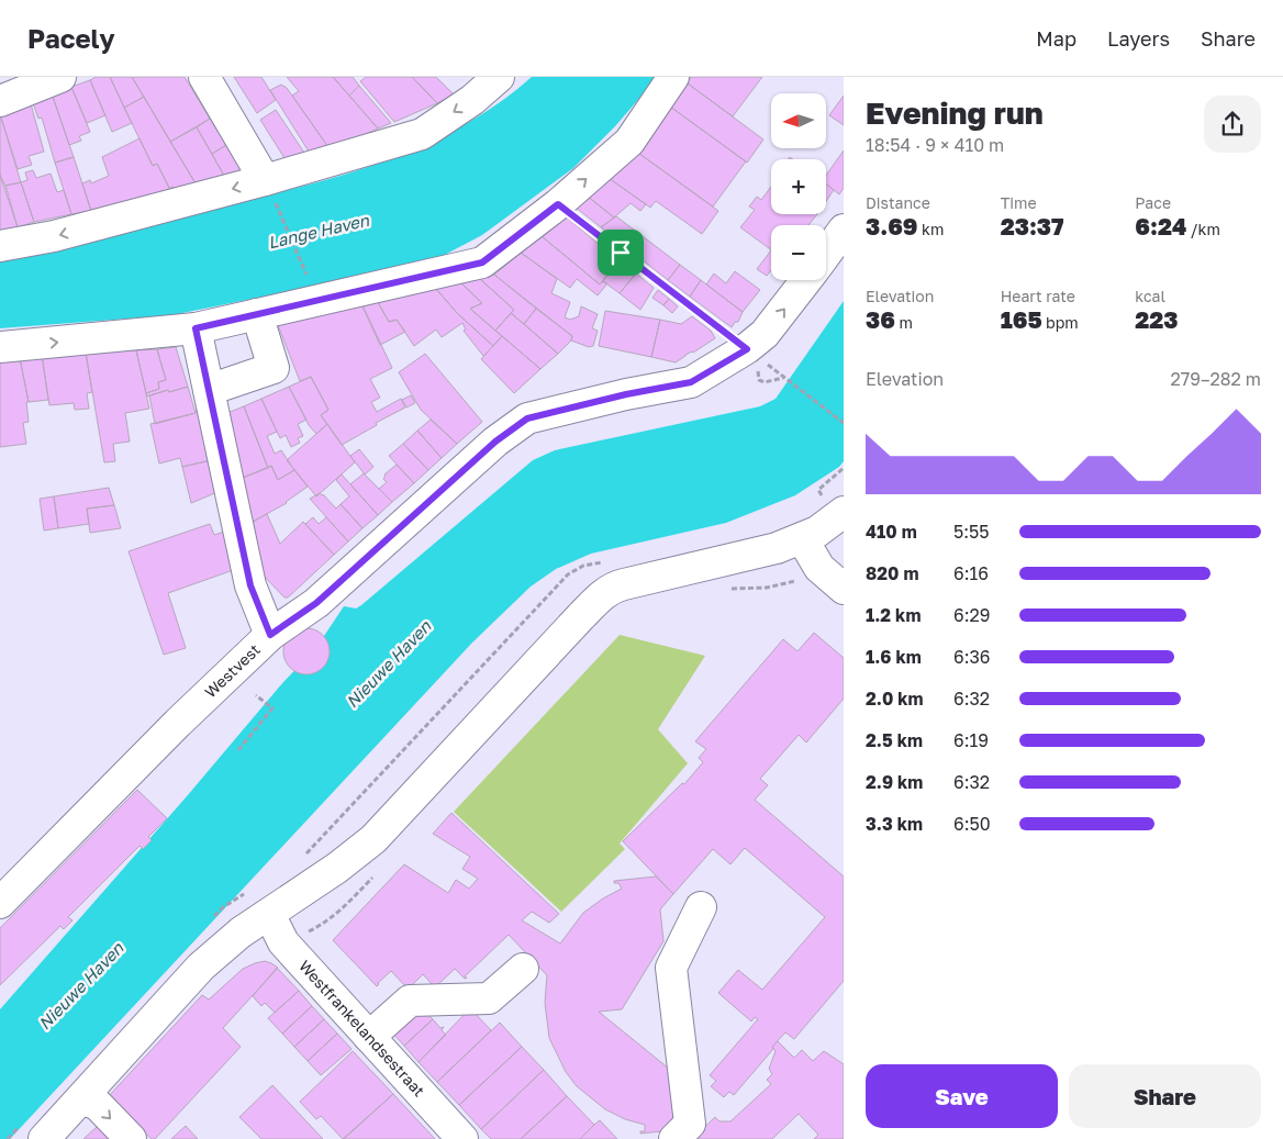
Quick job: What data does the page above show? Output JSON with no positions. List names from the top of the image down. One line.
{"streets":{"street":["Westvest","Westfrankelandsestraat"]},"water":["Lange Haven","Nieuwe Haven"],"north":"left","page":{"header":"Pacely","nav":["Map","Layers","Share"],"heading":["Evening run","18:54 · 9 × 410 m"],"map_buttons":["+","−"],"stats":[["Distance","3.69 km"],["Time","23:37"],["Pace","6:24 /km"],["Elevation","36 m"],["Heart rate","165 bpm"],["kcal","223"]],"chart":["Elevation","279–282 m"],"list":[{"name":"410 m","note":"5:55"},{"name":"820 m","note":"6:16"},{"name":"1.2 km","note":"6:29"},{"name":"1.6 km","note":"6:36"},{"name":"2.0 km","note":"6:32"},{"name":"2.5 km","note":"6:19"},{"name":"2.9 km","note":"6:32"},{"name":"3.3 km","note":"6:50"}],"buttons":["Save","Share"]}}
